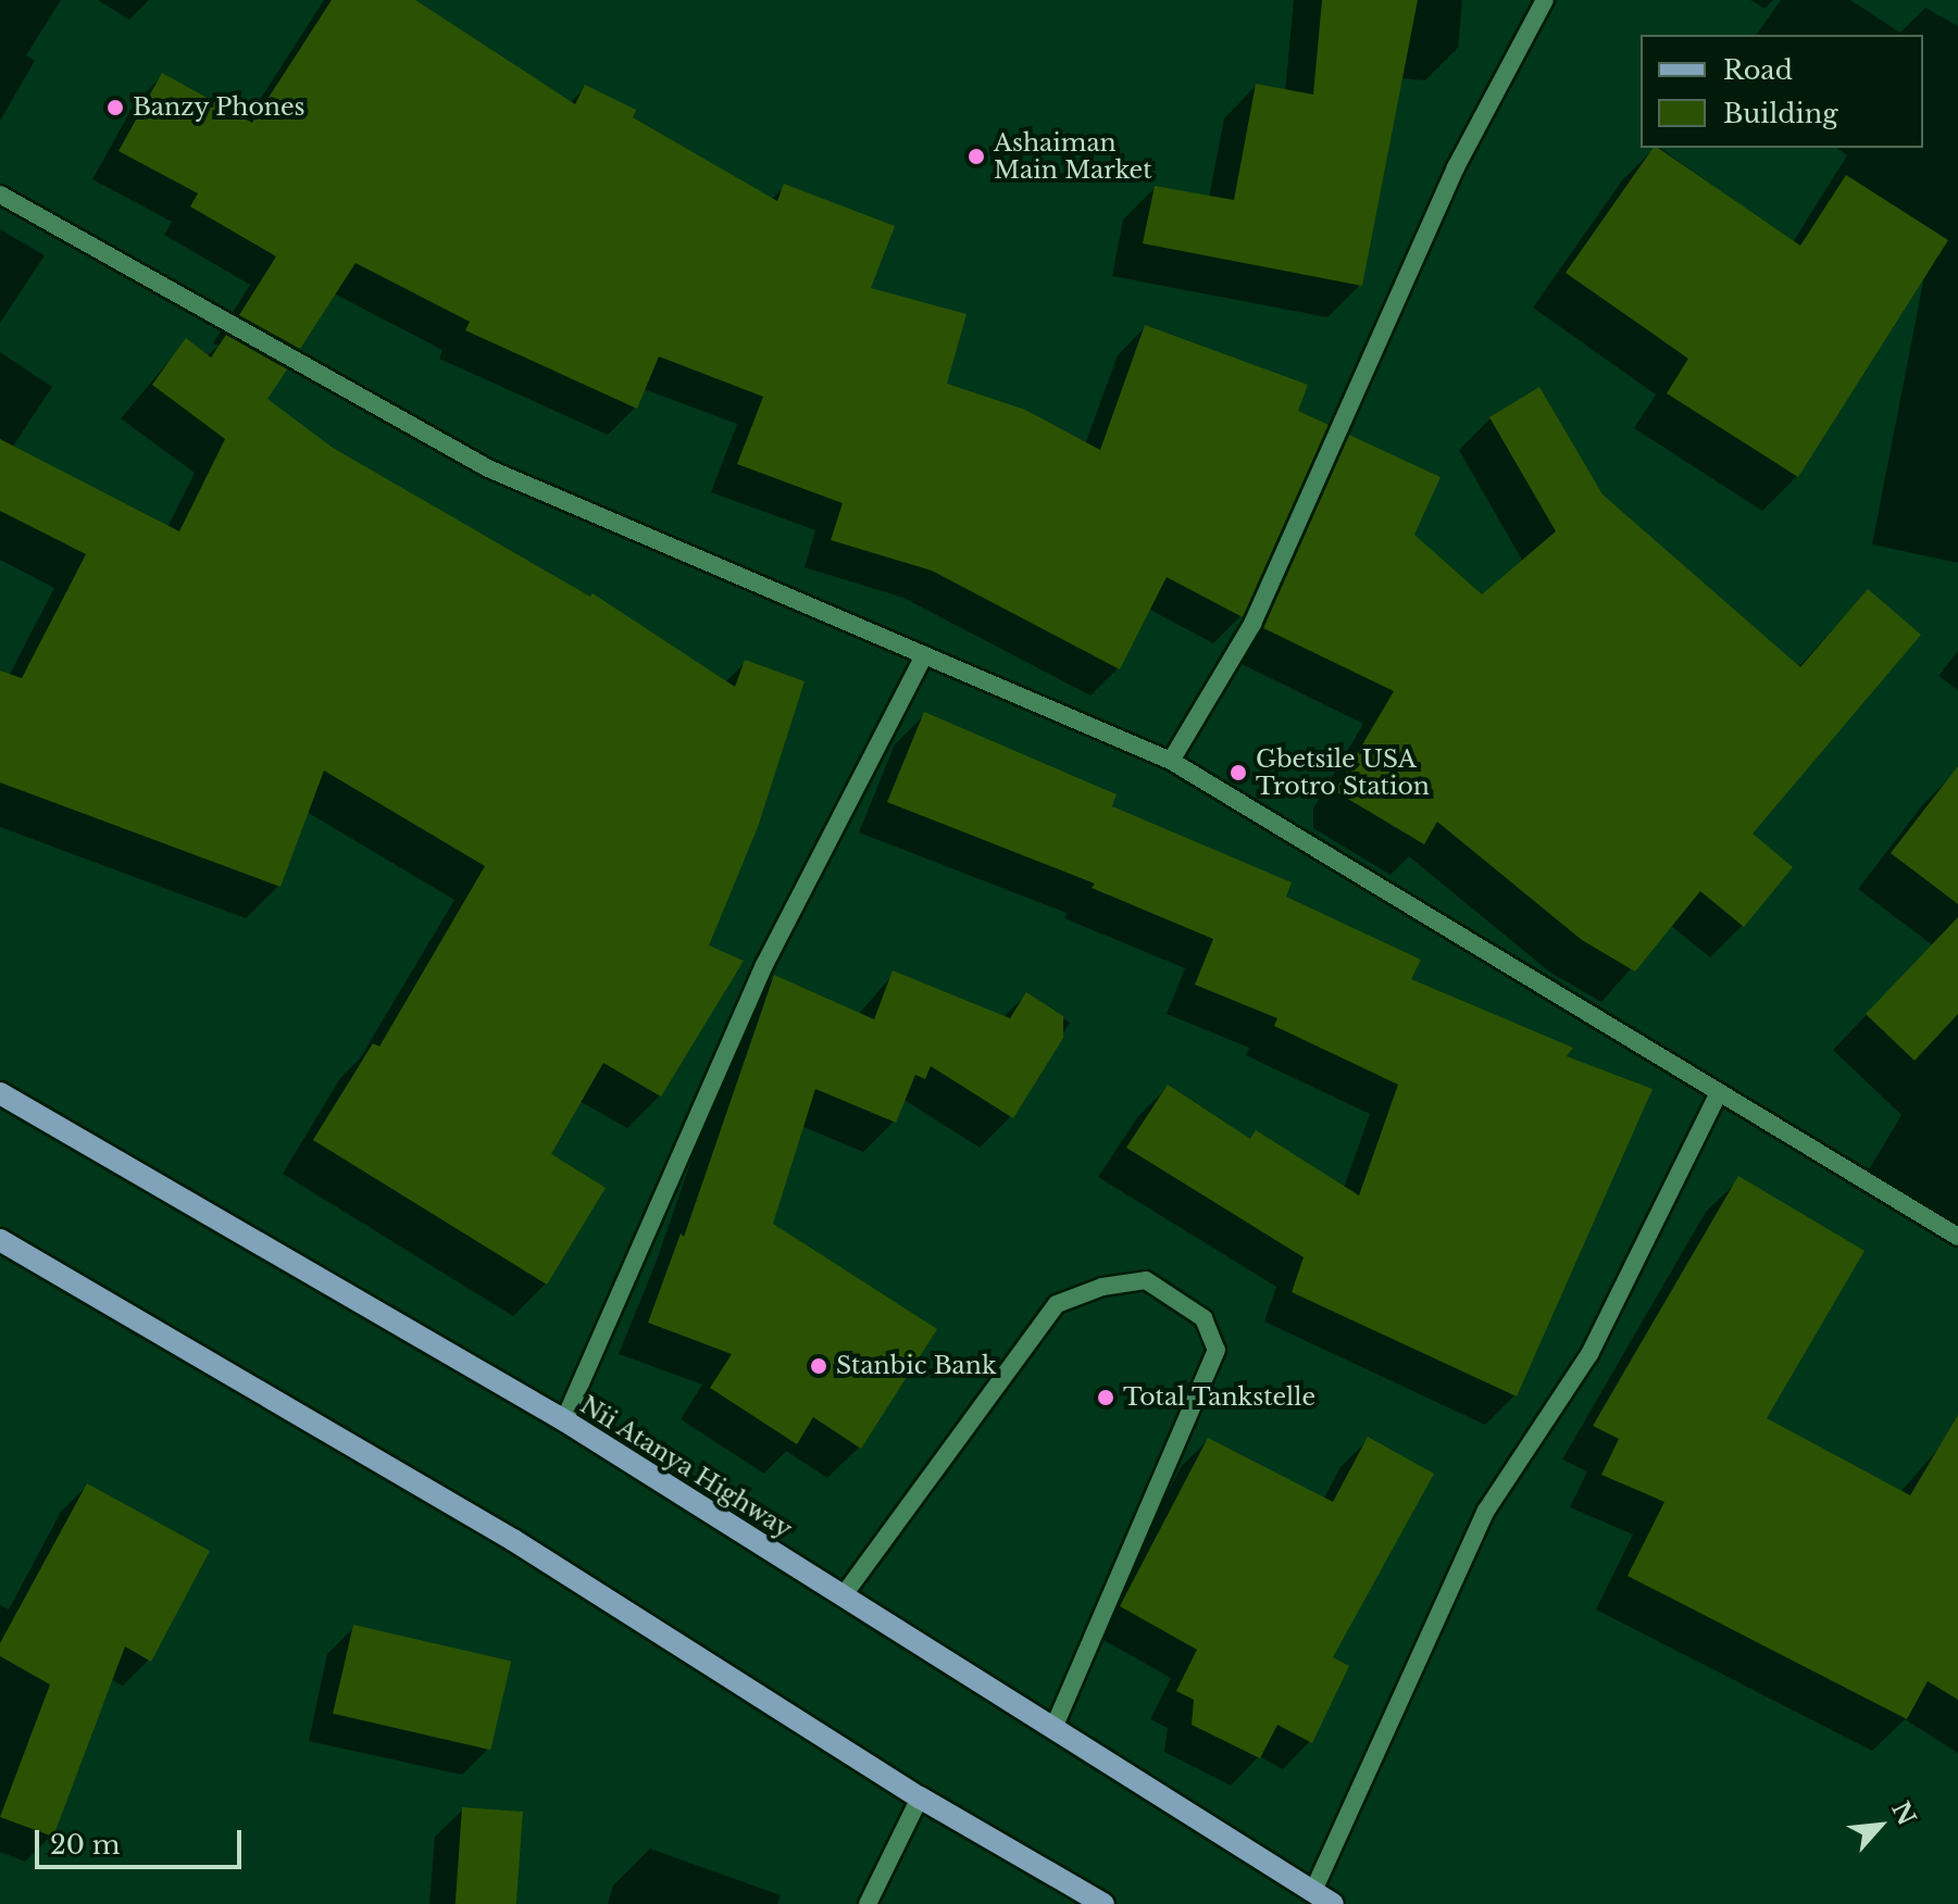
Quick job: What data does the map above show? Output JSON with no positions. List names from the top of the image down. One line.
{"streets":{"main road":["Nii Atanya Highway"]},"places":["Banzy Phones","Ashaiman Main Market","Gbetsile USA Trotro Station","Stanbic Bank","Total Tankstelle"],"legend":["Road","Building"],"scale_bar":"20 m","north":"top right"}
